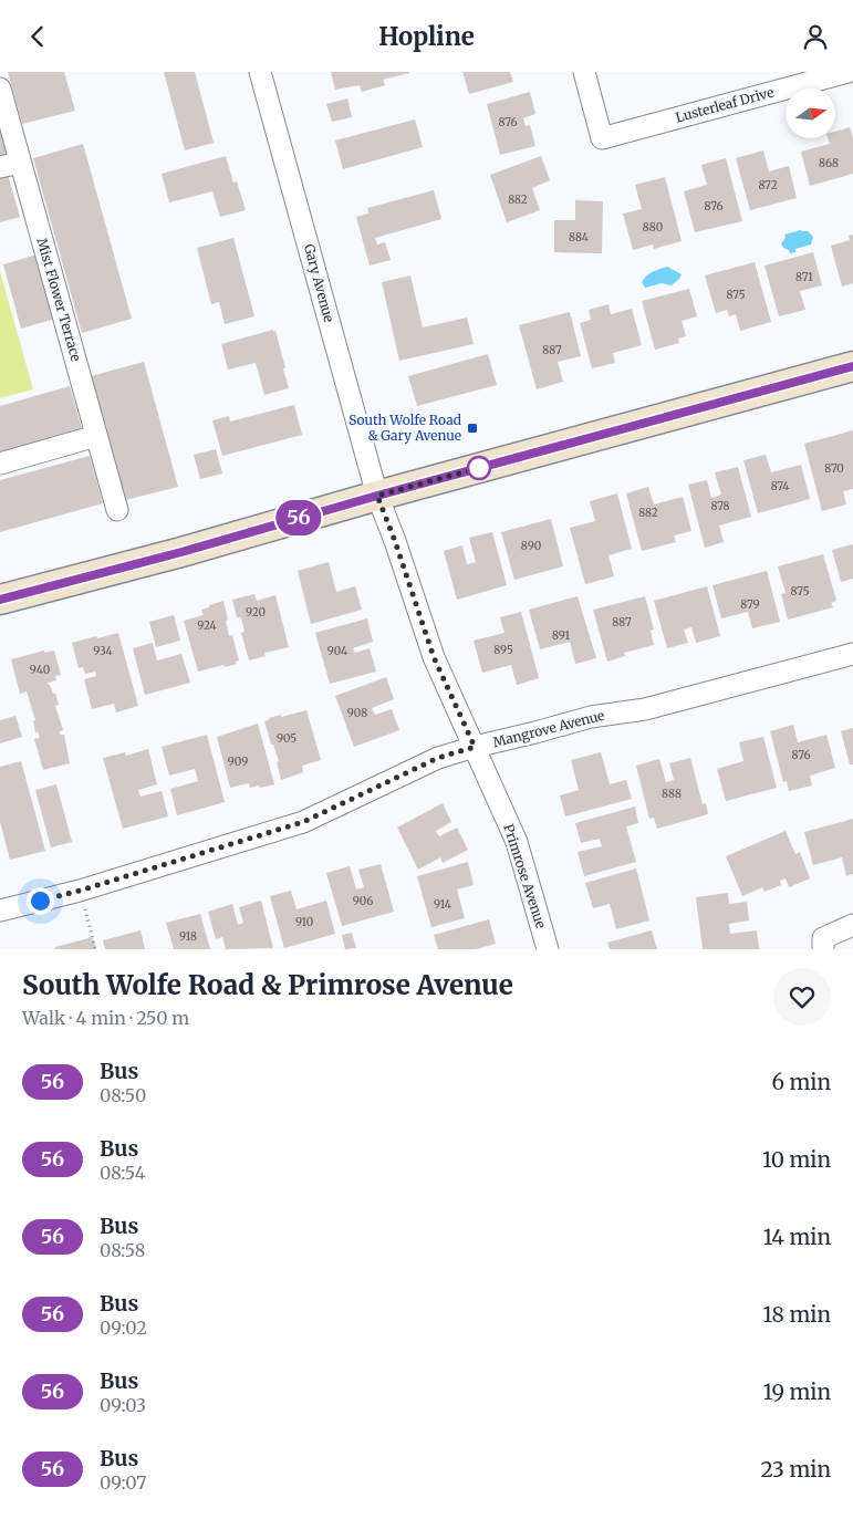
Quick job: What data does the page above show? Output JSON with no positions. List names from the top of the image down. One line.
{"streets":{"street":["Lusterleaf Drive","Gary Avenue","Mist Flower Terrace","Mangrove Avenue","Primrose Avenue"]},"crossings":[["Gary Avenue","Primrose Avenue"],["Mangrove Avenue","Primrose Avenue"]],"places":{"transit":["South Wolfe Road & Gary Avenue"]},"lines":["bus line 56"],"house_numbers":["876","868","872","882","876","880","884","871","875","887","870","874","878","882","890","875","879","920","887","924","891","895","934","904","940","908","905","876","909","888","906","914","910","918"],"north":"right","page":{"header":"Hopline","on_map":"56","heading":["South Wolfe Road & Primrose Avenue","Walk · 4 min · 250 m"],"list":[{"mark":"56","name":"Bus","note":"08:50","value":"6 min"},{"mark":"56","name":"Bus","note":"08:54","value":"10 min"},{"mark":"56","name":"Bus","note":"08:58","value":"14 min"},{"mark":"56","name":"Bus","note":"09:02","value":"18 min"},{"mark":"56","name":"Bus","note":"09:03","value":"19 min"},{"mark":"56","name":"Bus","note":"09:07","value":"23 min"}]}}
